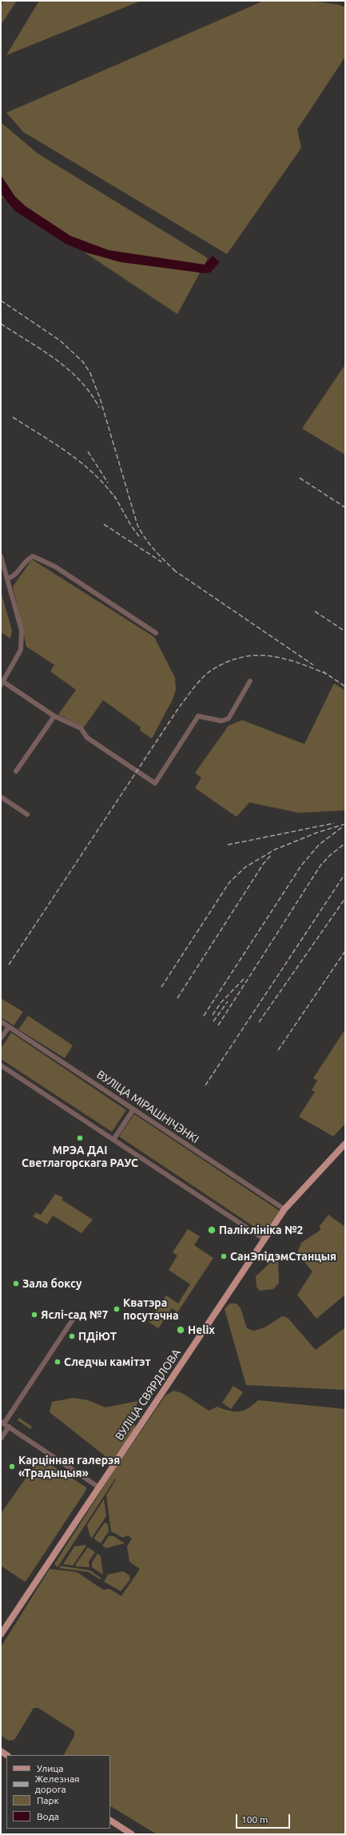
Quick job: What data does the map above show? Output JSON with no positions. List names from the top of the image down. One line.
{"streets":{"main road":["ВУЛІЦА СВЯРДЛОВА"],"street":["ВУЛІЦА МІРАШНІЧЭНКІ"]},"crossings":[["ВУЛІЦА МІРАШНІЧЭНКІ","ВУЛІЦА СВЯРДЛОВА"]],"places":["МРЭА ДАІ Светлагорскага РАУС","Паліклініка №2","СанЭпідэмСтанцыя","Зала боксу","Кватэра посутачна","Яслі-сад №7","Helix","ПДіЮТ","Следчы камітэт","Карцінная галерэя «Традыцыя»"],"legend":["Улица","Железная дорога","Парк","Вода"],"scale_bar":"100 m"}
